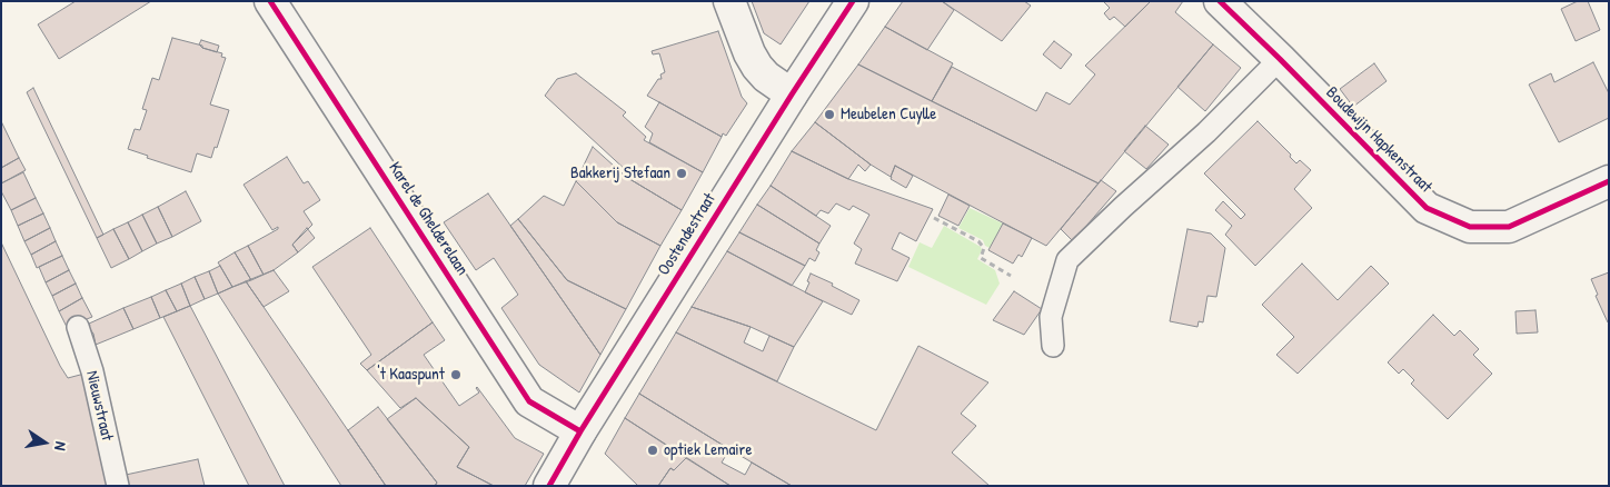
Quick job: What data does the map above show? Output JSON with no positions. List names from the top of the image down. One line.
{"streets":{"street":["Boudewijn Hapkenstraat","Karel de Ghelderelaan","Oostendestraat"],"lane":["Nieuwstraat"]},"crossings":[["Karel de Ghelderelaan","Oostendestraat"]],"places":["Meubelen Cuylle","Bakkerij Stefaan","'t Kaaspunt","optiek Lemaire"],"north":"right"}
